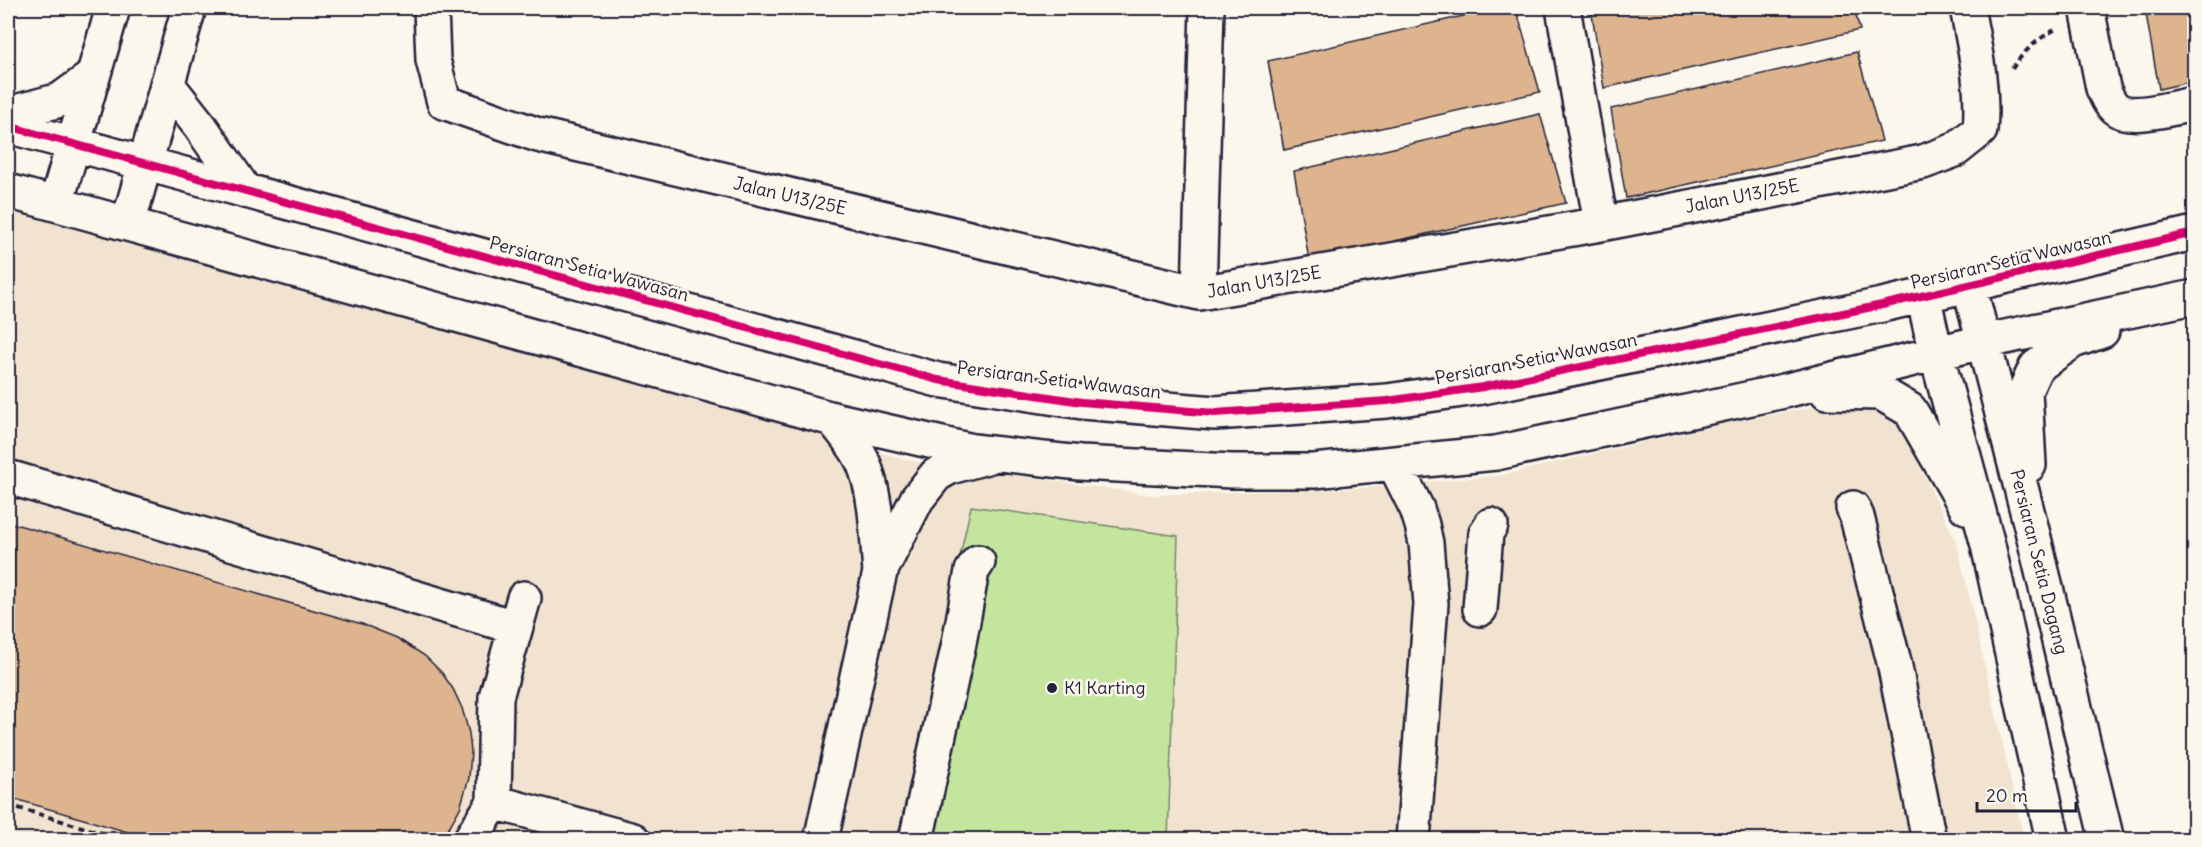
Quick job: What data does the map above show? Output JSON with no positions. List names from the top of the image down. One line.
{"streets":{"street":["Jalan U13/25E","Persiaran Setia Wawasan","Persiaran Setia Dagang"]},"crossings":[["Persiaran Setia Wawasan","Persiaran Setia Dagang"]],"places":["K1 Karting"],"scale_bar":"20 m"}
